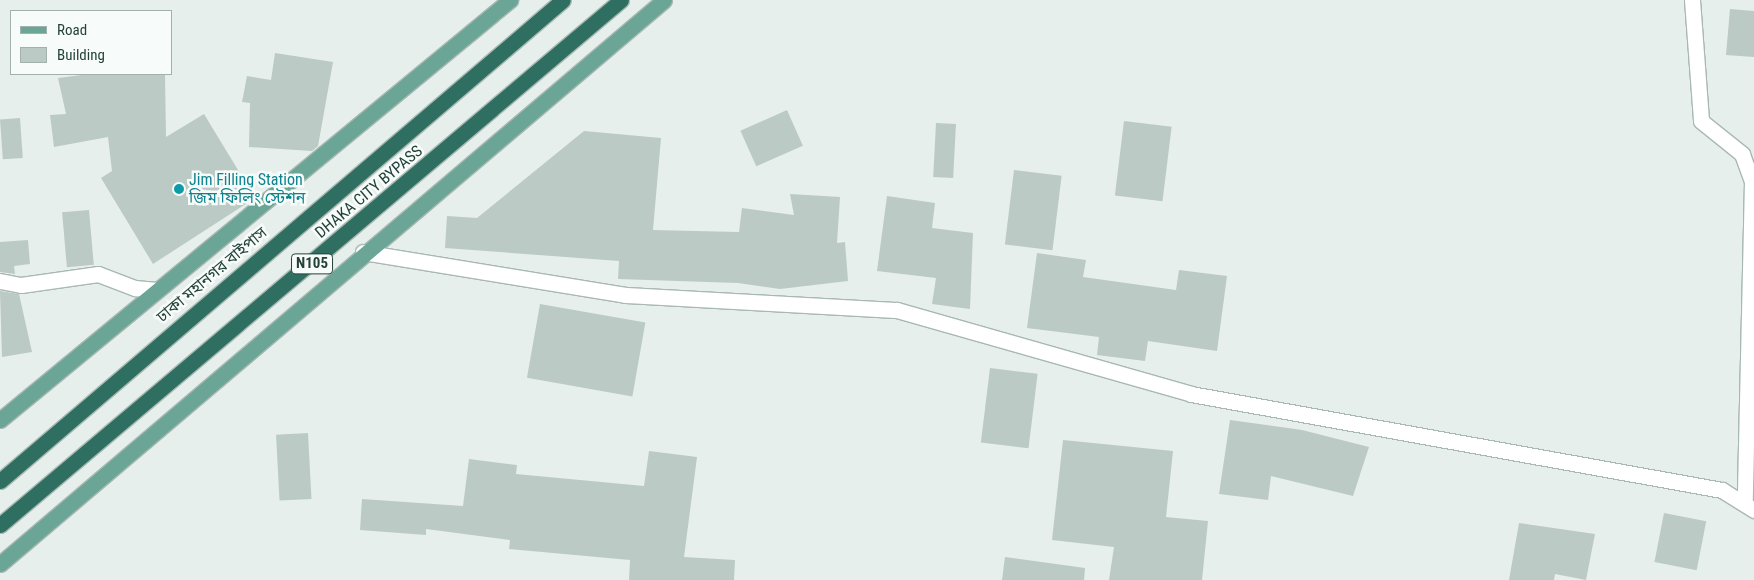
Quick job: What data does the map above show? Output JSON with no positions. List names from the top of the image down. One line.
{"streets":{"highway":["DHAKA CITY BYPASS","N105","ঢাকা মহানগর বাইপাস"]},"places":["Jim Filling Station জিম ফিলিং স্টেশন"],"legend":["Road","Building"]}
